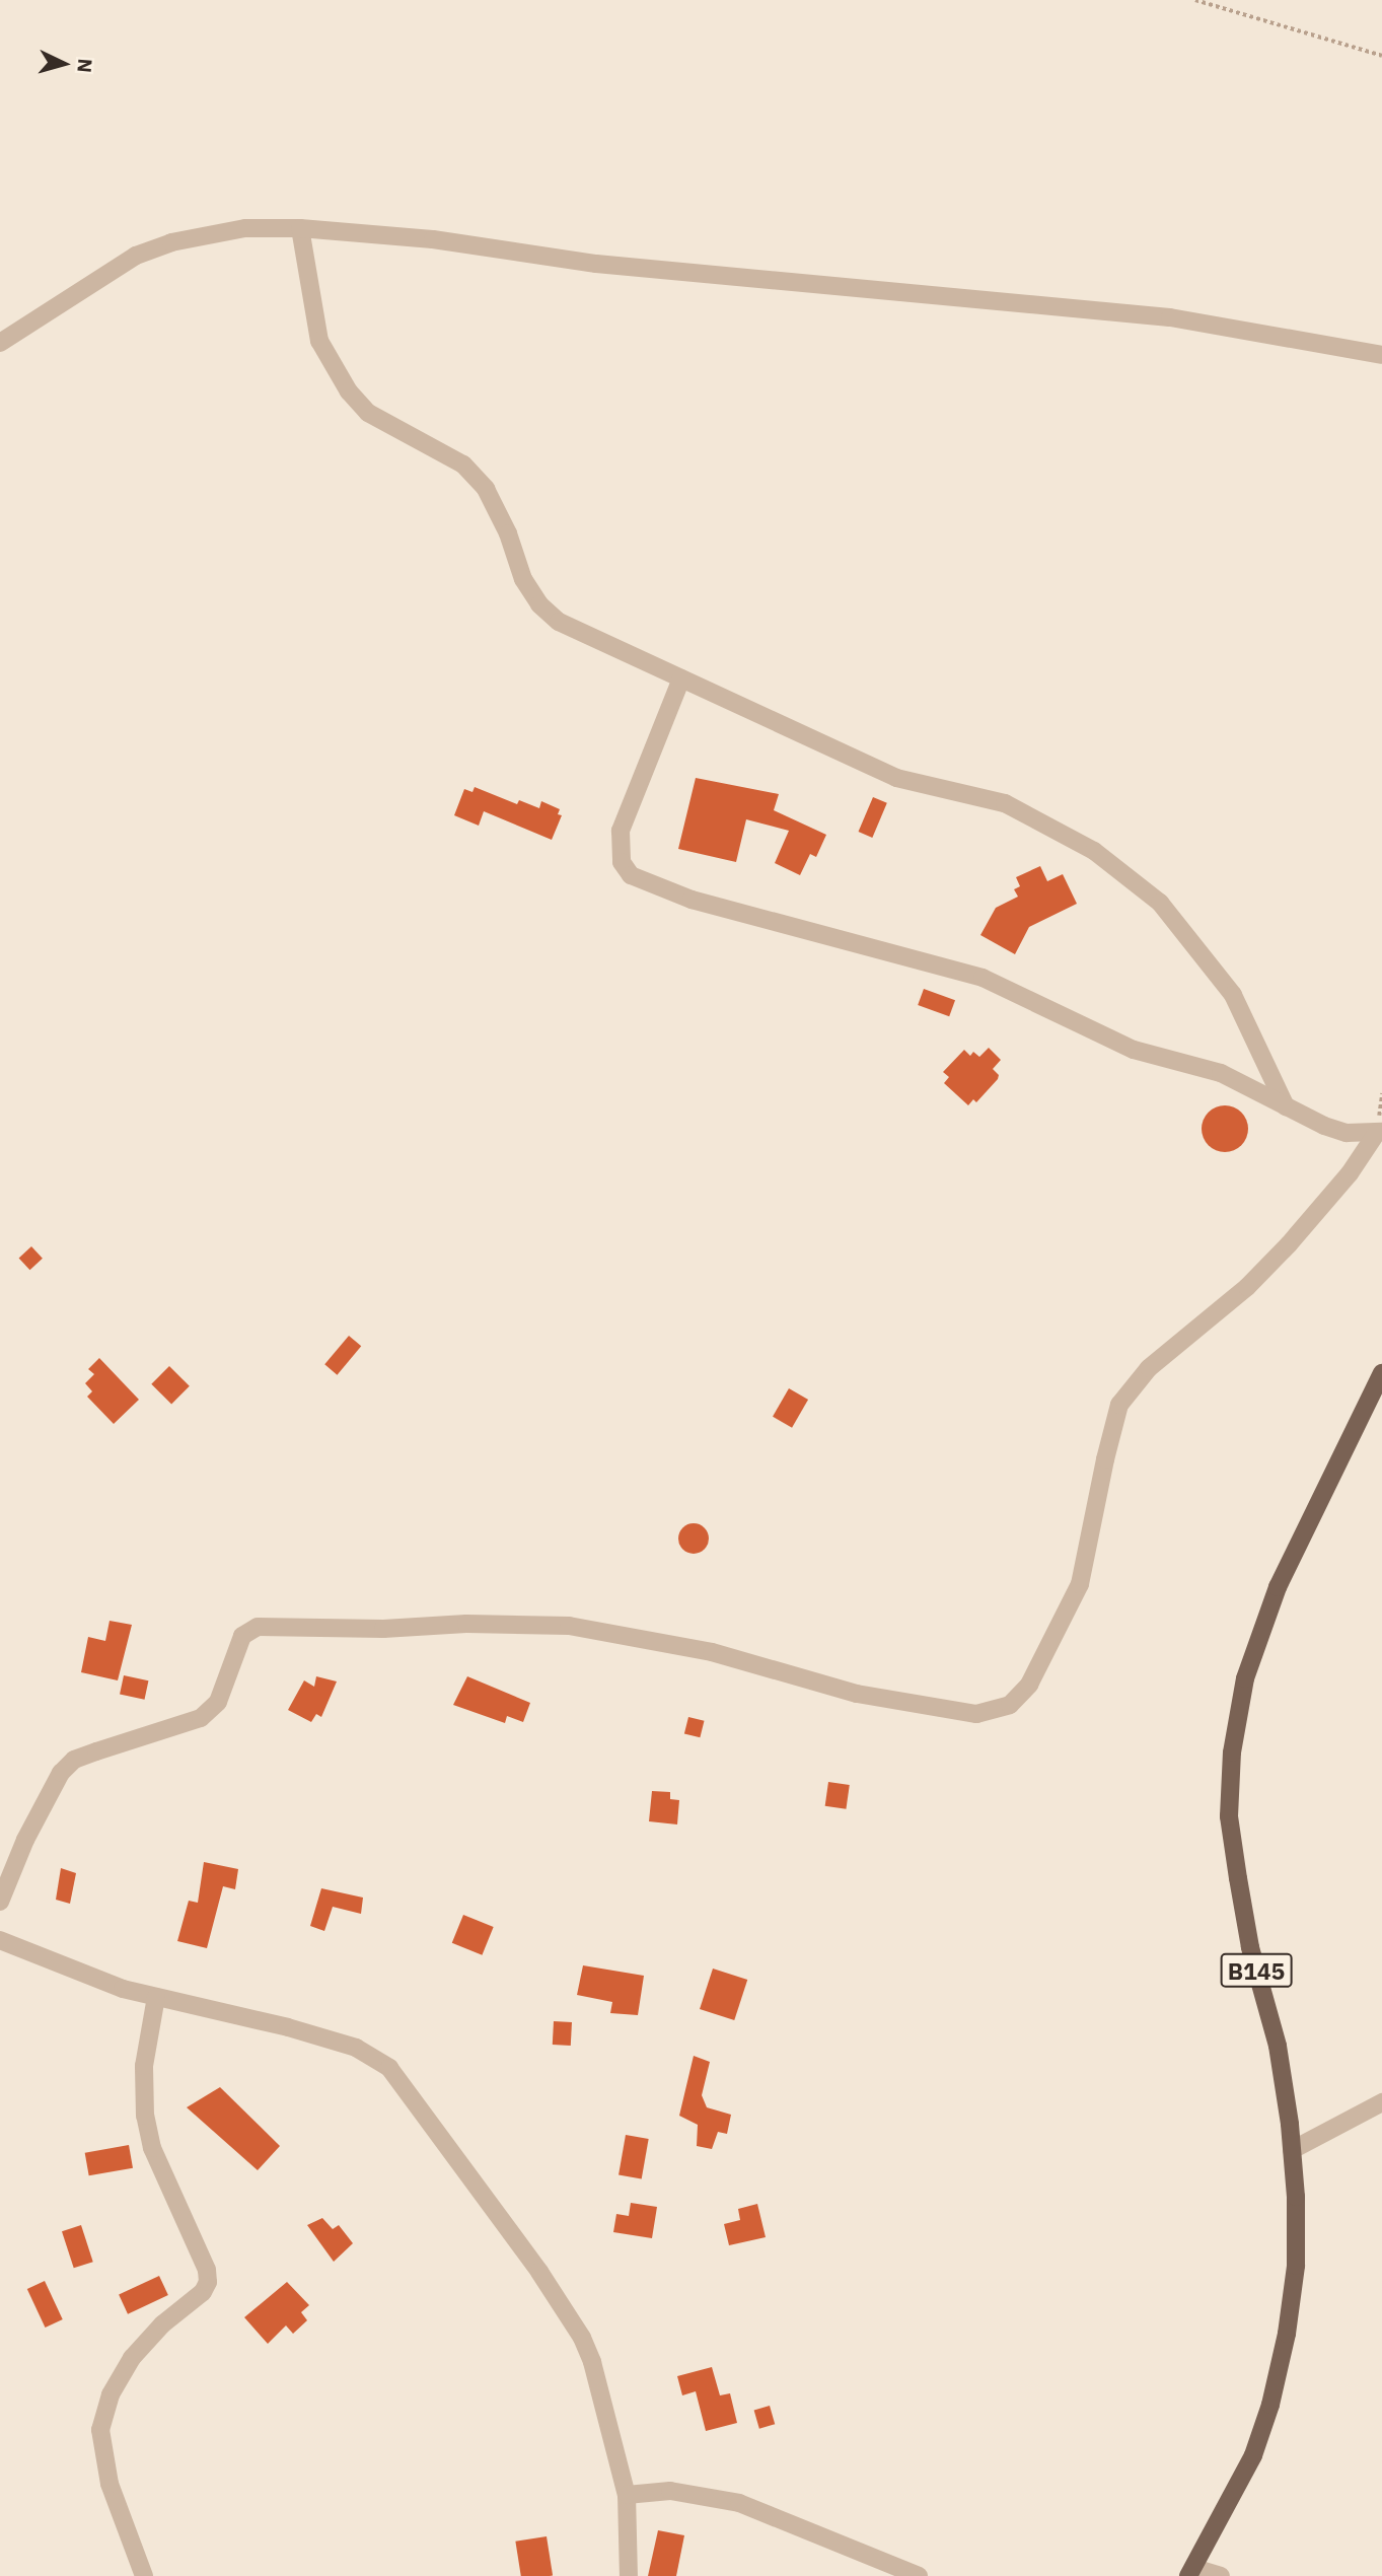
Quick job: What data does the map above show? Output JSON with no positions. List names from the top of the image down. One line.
{"streets":{"main road":["B145"]},"north":"right"}
